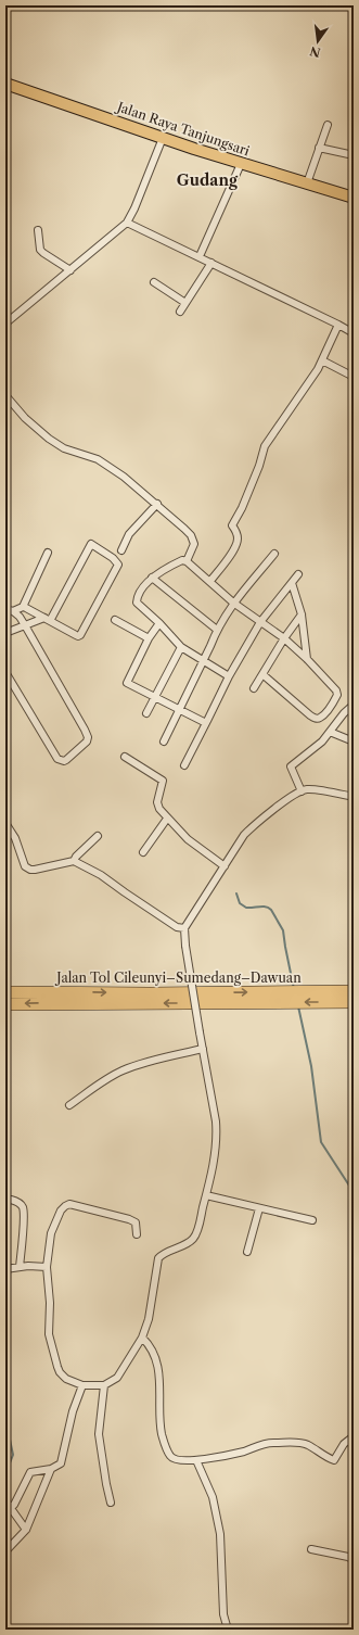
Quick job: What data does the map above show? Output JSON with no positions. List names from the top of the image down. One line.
{"streets":{"highway":["Jalan Raya Tanjungsari","Jalan Tol Cileunyi–Sumedang–Dawuan"]},"districts":["Gudang"],"north":"bottom"}
